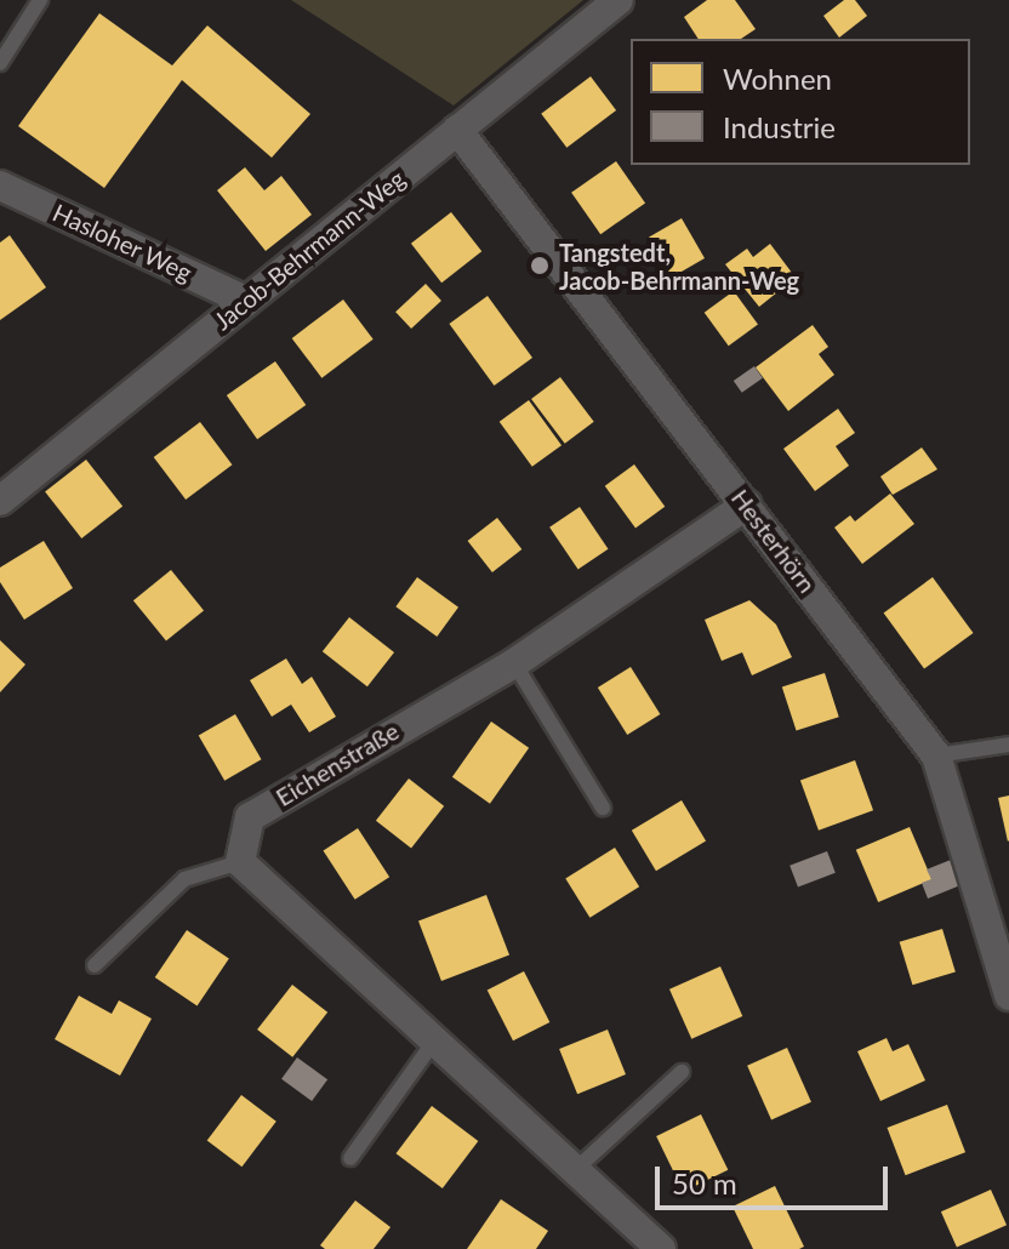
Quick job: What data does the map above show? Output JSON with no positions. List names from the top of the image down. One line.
{"streets":{"street":["Hasloher Weg","Jacob-Behrmann-Weg","Hesterhörn","Eichenstraße"]},"crossings":[["Hasloher Weg","Jacob-Behrmann-Weg"],["Jacob-Behrmann-Weg","Hesterhörn"],["Hesterhörn","Eichenstraße"]],"places":["Tangstedt, Jacob-Behrmann-Weg"],"legend":["Wohnen","Industrie"],"scale_bar":"50 m"}
